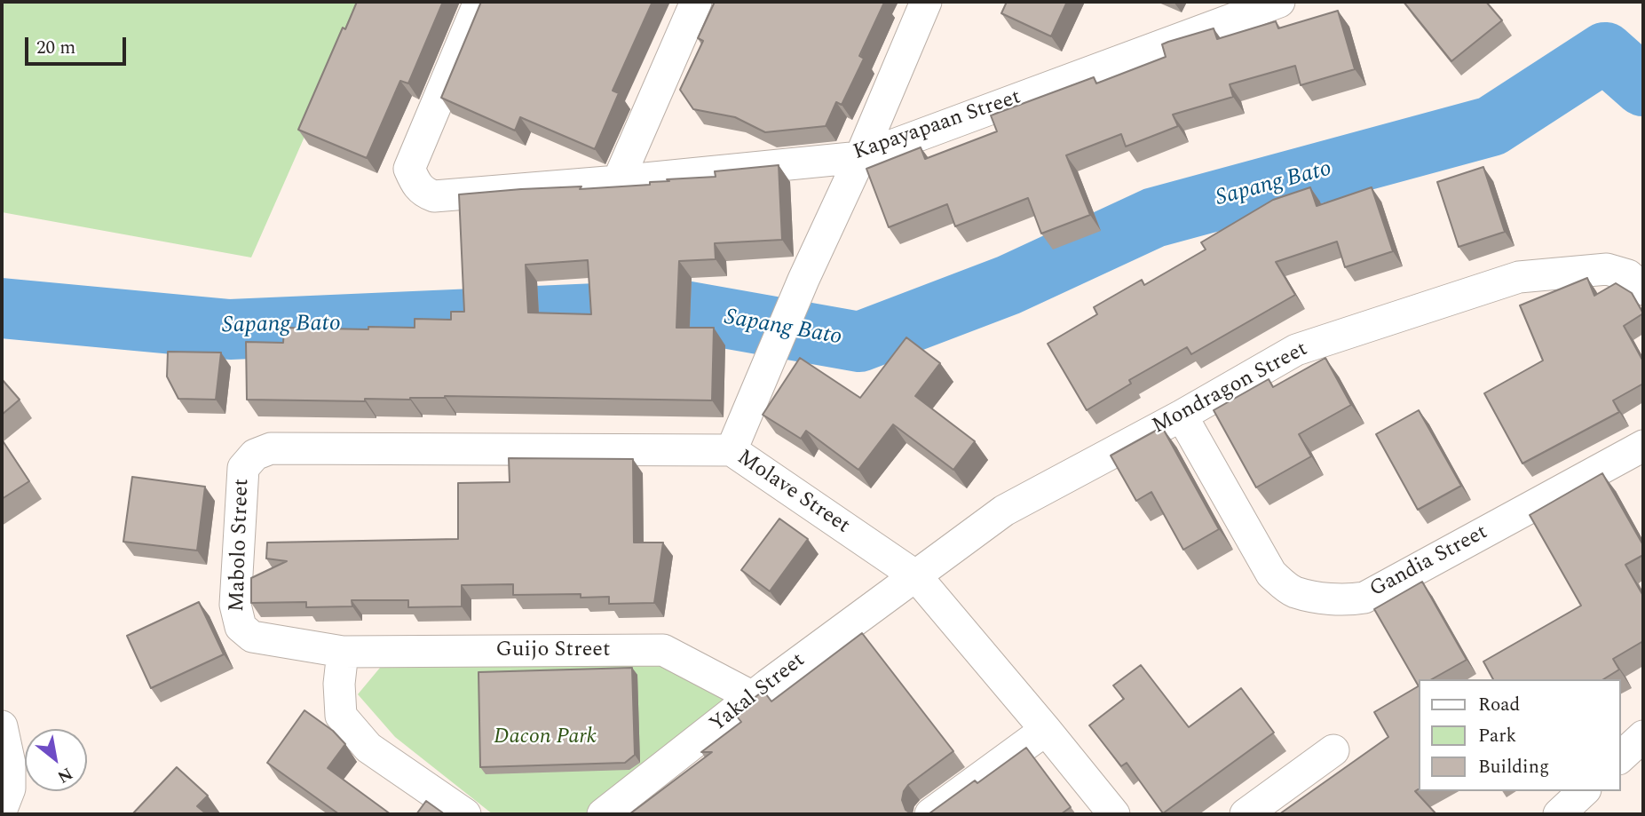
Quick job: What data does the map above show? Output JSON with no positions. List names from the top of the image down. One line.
{"streets":{"street":["Kapayapaan Street","Mondragon Street","Molave Street","Mabolo Street","Gandia Street","Guijo Street","Yakal Street"]},"crossings":[["Mondragon Street","Molave Street"],["Mondragon Street","Gandia Street"],["Mondragon Street","Yakal Street"],["Molave Street","Mabolo Street"],["Molave Street","Yakal Street"],["Mabolo Street","Guijo Street"],["Guijo Street","Yakal Street"]],"water":["Sapang Bato"],"parks":["Dacon Park"],"legend":["Road","Park","Building"],"scale_bar":"20 m","north":"bottom right"}
